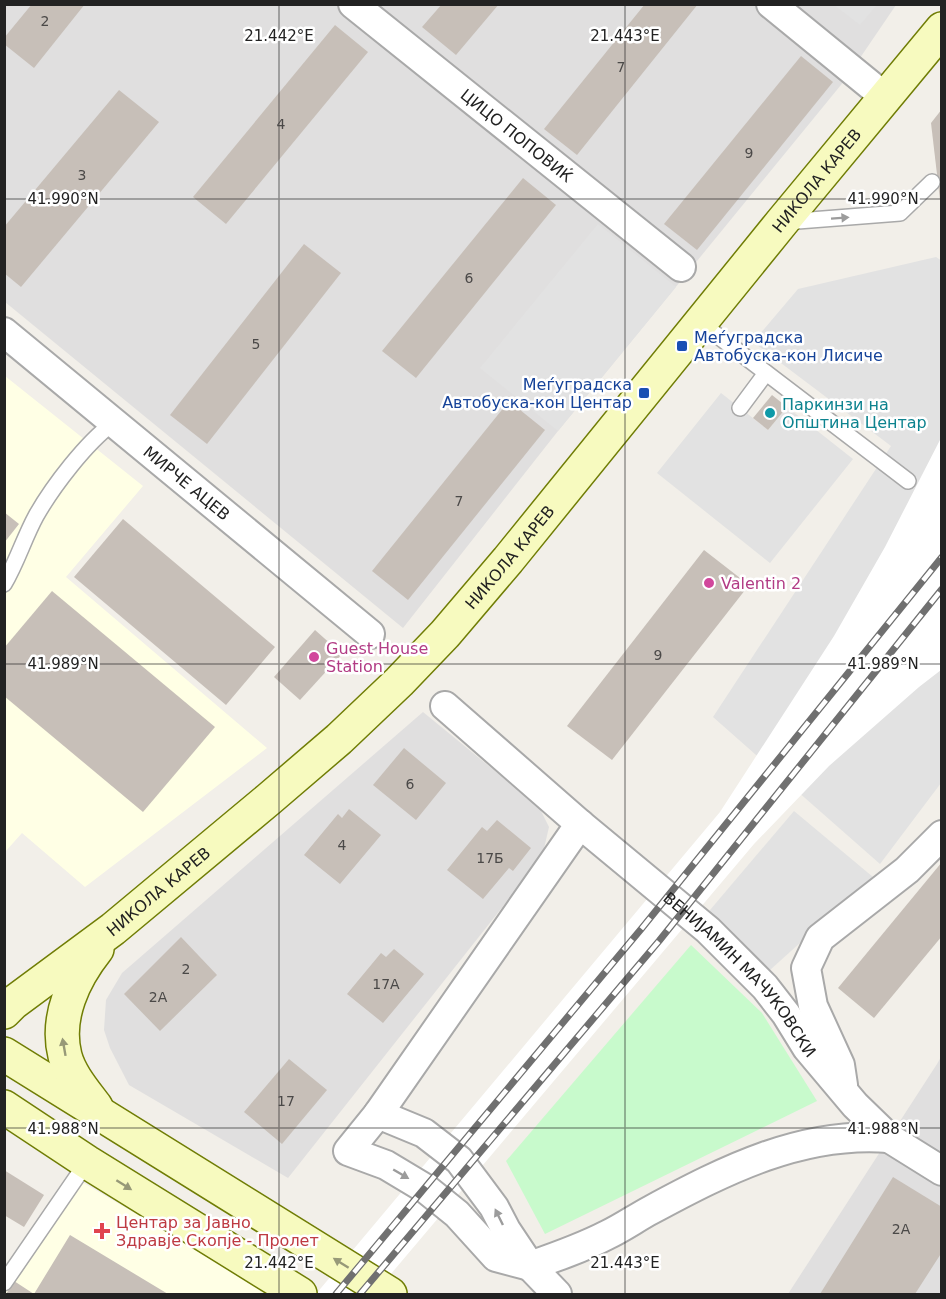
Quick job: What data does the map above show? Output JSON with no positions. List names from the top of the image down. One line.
{"streets":{"street":["ЦИЦО ПОПОВИЌ","НИКОЛА КАРЕВ","МИРЧЕ АЦЕВ","ВЕНИЈАМИН МАЧУКОВСКИ"]},"places":{"transit":["Меѓуградска Автобуска-кон Лисиче","Меѓуградска Автобуска-кон Центар"],"other":["Паркинзи на Општина Центар","Valentin 2","Guest House Station"],"health":["Центар за Јавно Здравје Скопје - Пролет"]},"house_numbers":["2","7","4","9","3","6","5","7","9","6","4","17Б","2","17А","2А","17","2А"],"coordinates":["21.442°E","21.443°E","41.990°N","41.989°N","41.988°N"]}
